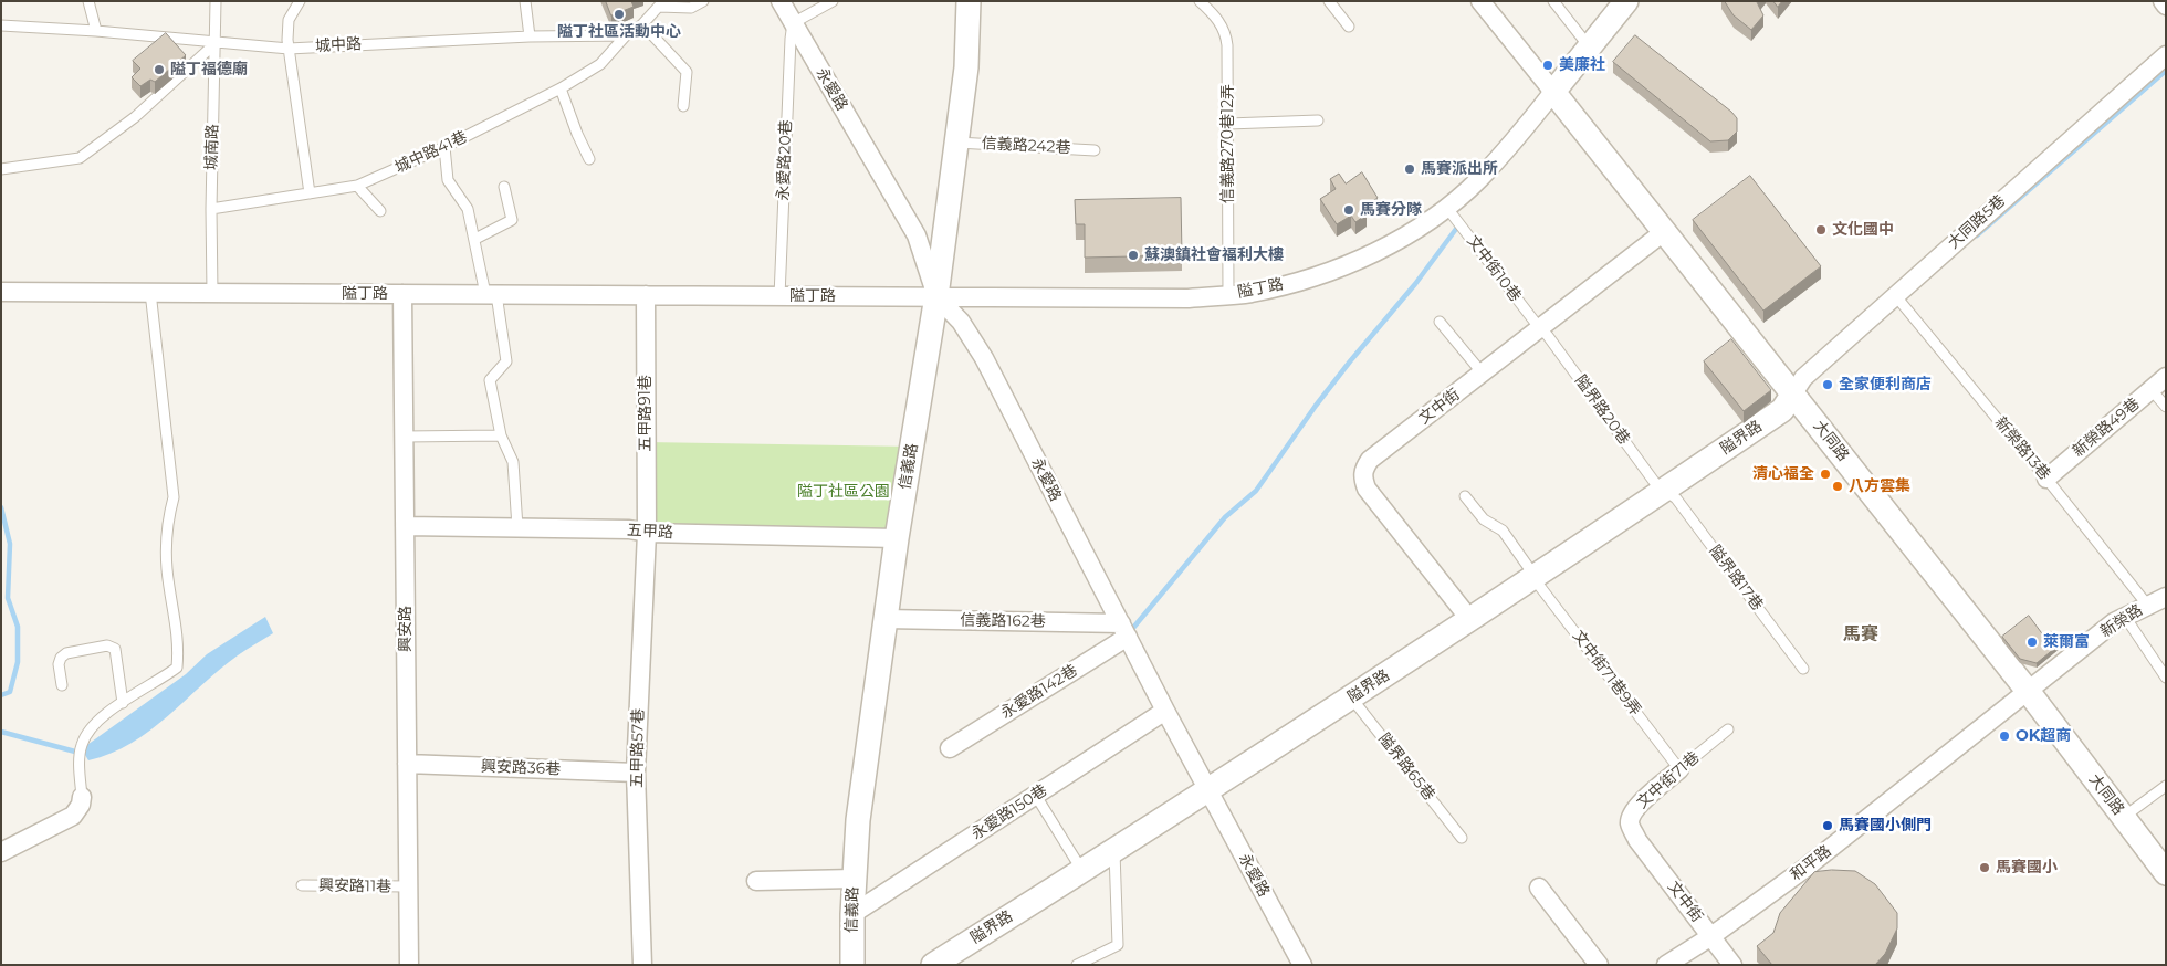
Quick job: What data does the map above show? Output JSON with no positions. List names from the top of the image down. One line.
{"streets":{"street":["永愛路","大同路5巷","隘丁路","文中街","五甲路91巷","新榮路49巷","隘界路","大同路","信義路","五甲路","信義路162巷","新榮路","興安路","永愛路142巷","五甲路57巷","興安路36巷","文中街71巷","永愛路150巷","和平路"],"lane":["城中路","信義路270巷12弄","信義路242巷","城南路","城中路41巷","永愛路20巷","文中街10巷","隘界路20巷","新榮路13巷","隘界路17巷","文中街71巷9弄","隘界路65巷","興安路11巷"]},"crossings":[["城中路","城南路"],["城中路","城中路41巷"],["永愛路","永愛路20巷"],["永愛路","隘丁路"],["永愛路","隘界路"],["永愛路","信義路"],["永愛路","信義路162巷"],["永愛路","永愛路142巷"],["永愛路","永愛路150巷"],["信義路270巷12弄","隘丁路"],["信義路242巷","信義路"],["城南路","城中路41巷"],["城南路","隘丁路"],["永愛路20巷","隘丁路"],["大同路5巷","隘界路"],["大同路5巷","大同路"],["大同路5巷","新榮路13巷"],["文中街10巷","隘丁路"],["文中街10巷","文中街"],["文中街10巷","隘界路20巷"],["隘丁路","五甲路91巷"],["隘丁路","大同路"],["隘丁路","信義路"],["隘丁路","興安路"],["文中街","隘界路20巷"],["文中街","隘界路"],["文中街","大同路"],["文中街","文中街71巷"],["文中街","和平路"],["隘界路20巷","隘界路"],["隘界路20巷","隘界路17巷"],["五甲路91巷","五甲路"],["五甲路91巷","五甲路57巷"],["新榮路49巷","新榮路13巷"],["隘界路","大同路"],["隘界路","隘界路17巷"],["隘界路","文中街71巷9弄"],["隘界路","隘界路65巷"],["大同路","新榮路"],["大同路","和平路"],["新榮路13巷","新榮路"],["信義路","五甲路"],["信義路","信義路162巷"],["信義路","永愛路150巷"],["五甲路","興安路"],["五甲路","五甲路57巷"],["信義路162巷","永愛路142巷"],["新榮路","和平路"],["興安路","興安路36巷"],["興安路","興安路11巷"],["文中街71巷9弄","文中街71巷"],["五甲路57巷","興安路36巷"]],"districts":["馬賽"],"parks":["隘丁社區公園"],"places":["隘丁社區活動中心","美廉社","隘丁福德廟","馬賽派出所","馬賽分隊","文化國中","蘇澳鎮社會福利大樓","全家便利商店","清心福全","八方雲集","萊爾富","OK超商","馬賽國小側門","馬賽國小"]}
